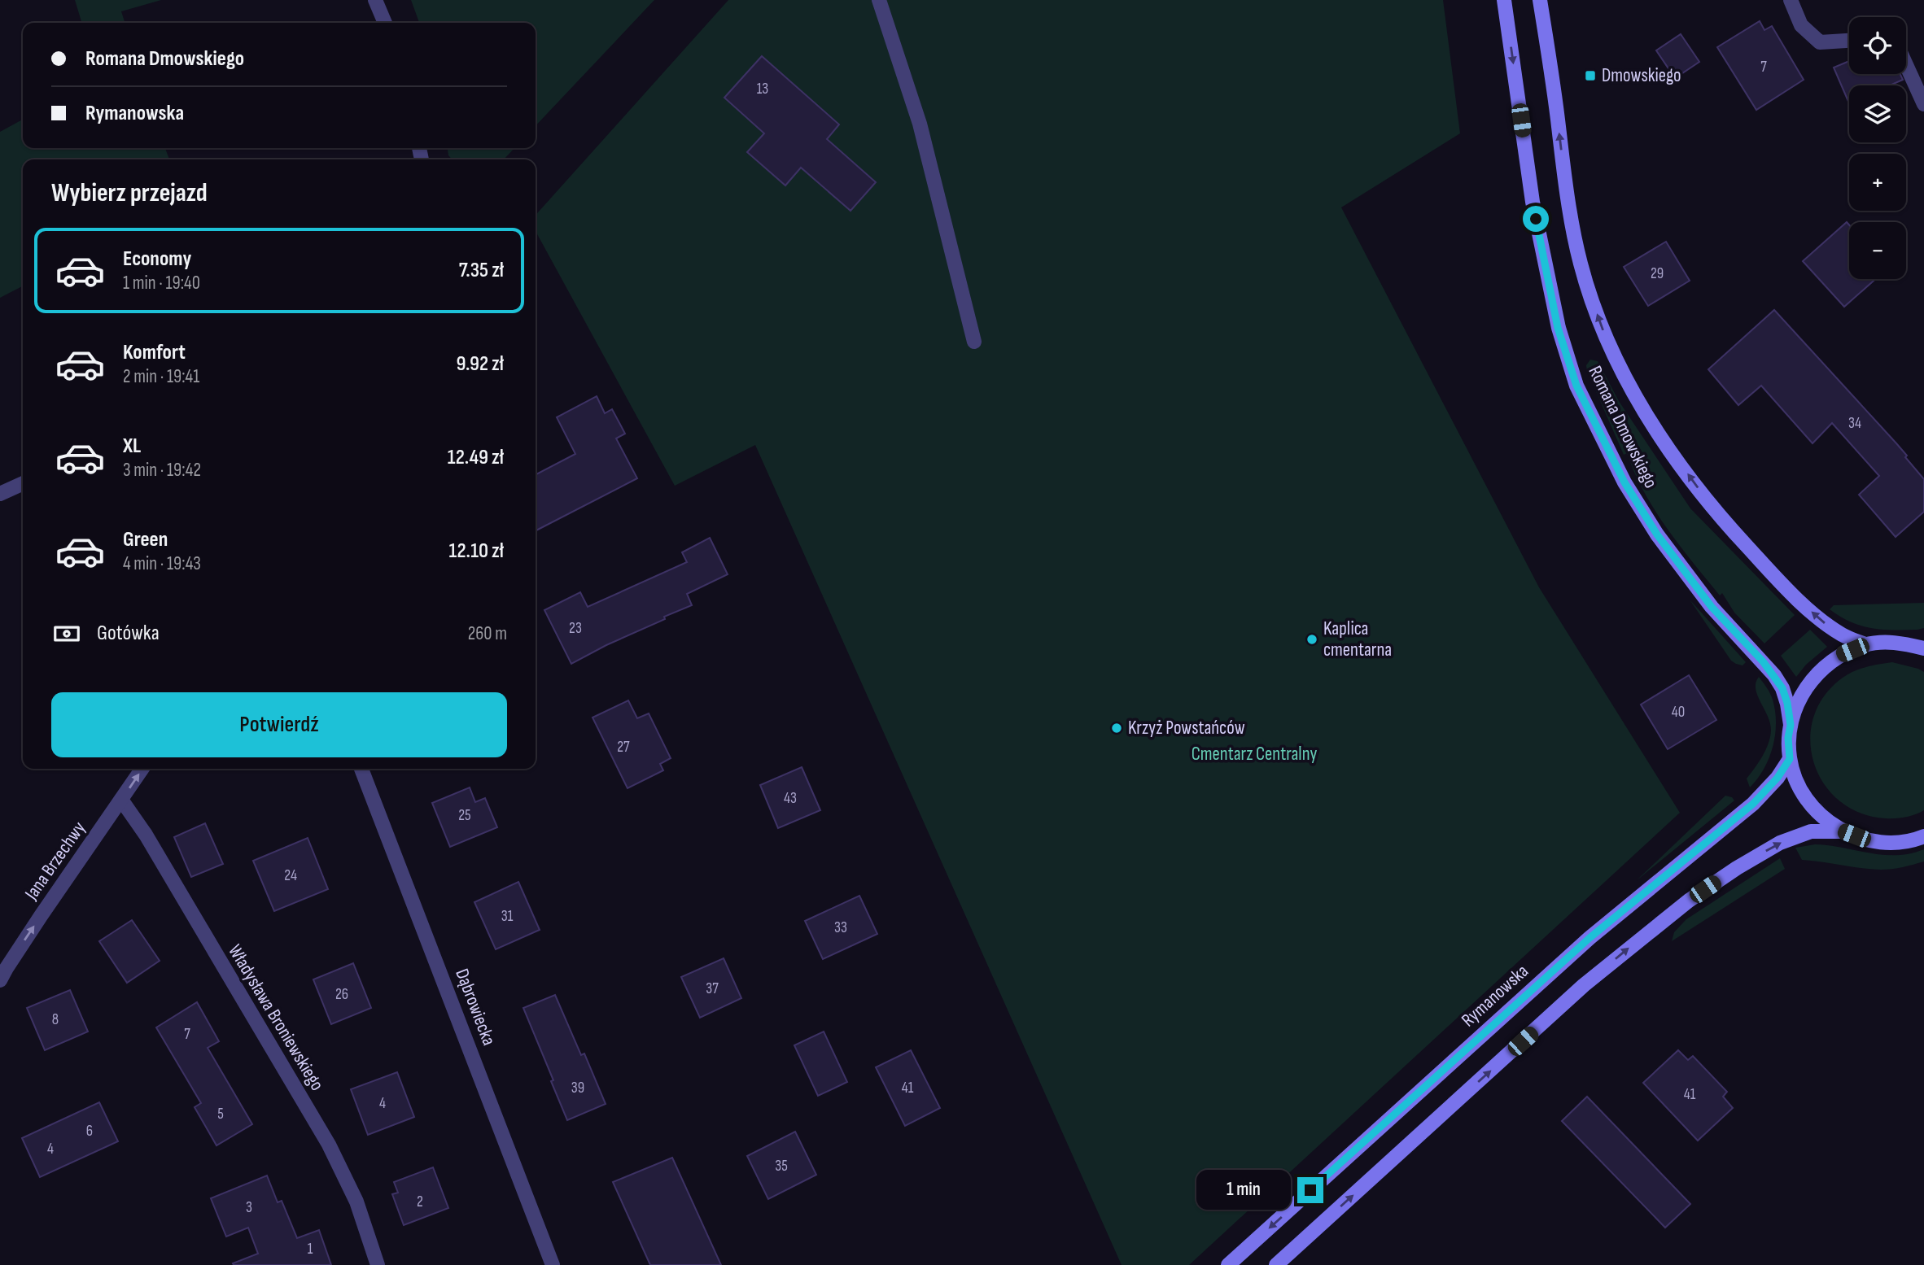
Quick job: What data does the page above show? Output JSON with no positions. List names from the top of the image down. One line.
{"streets":{"main road":["Romana Dmowskiego","Rymanowska"],"street":["Jana Brzechwy","Dąbrowiecka","Władysława Broniewskiego"]},"crossings":[["Jana Brzechwy","Władysława Broniewskiego"]],"one_way":["Jana Brzechwy"],"parks":["Cmentarz Centralny"],"places":{"transit":["Dmowskiego"],"other":["Kaplica cmentarna","Krzyż Powstańców"]},"house_numbers":["7","13","29","34","23","40","27","43","25","24","31","33","37","26","8","7","39","41","41","4","5","6","4","35","2","3","1"],"page":{"map_buttons":["+","−"],"banner":["Romana Dmowskiego","Rymanowska"],"heading":"Wybierz przejazd","list":[{"name":"Economy","note":"1 min · 19:40","value":"7.35 zł"},{"name":"Komfort","note":"2 min · 19:41","value":"9.92 zł"},{"name":"XL","note":"3 min · 19:42","value":"12.49 zł"},{"name":"Green","note":"4 min · 19:43","value":"12.10 zł"}],"pay":["Gotówka","260 m"],"buttons":"Potwierdź","bubble":"1 min"}}
